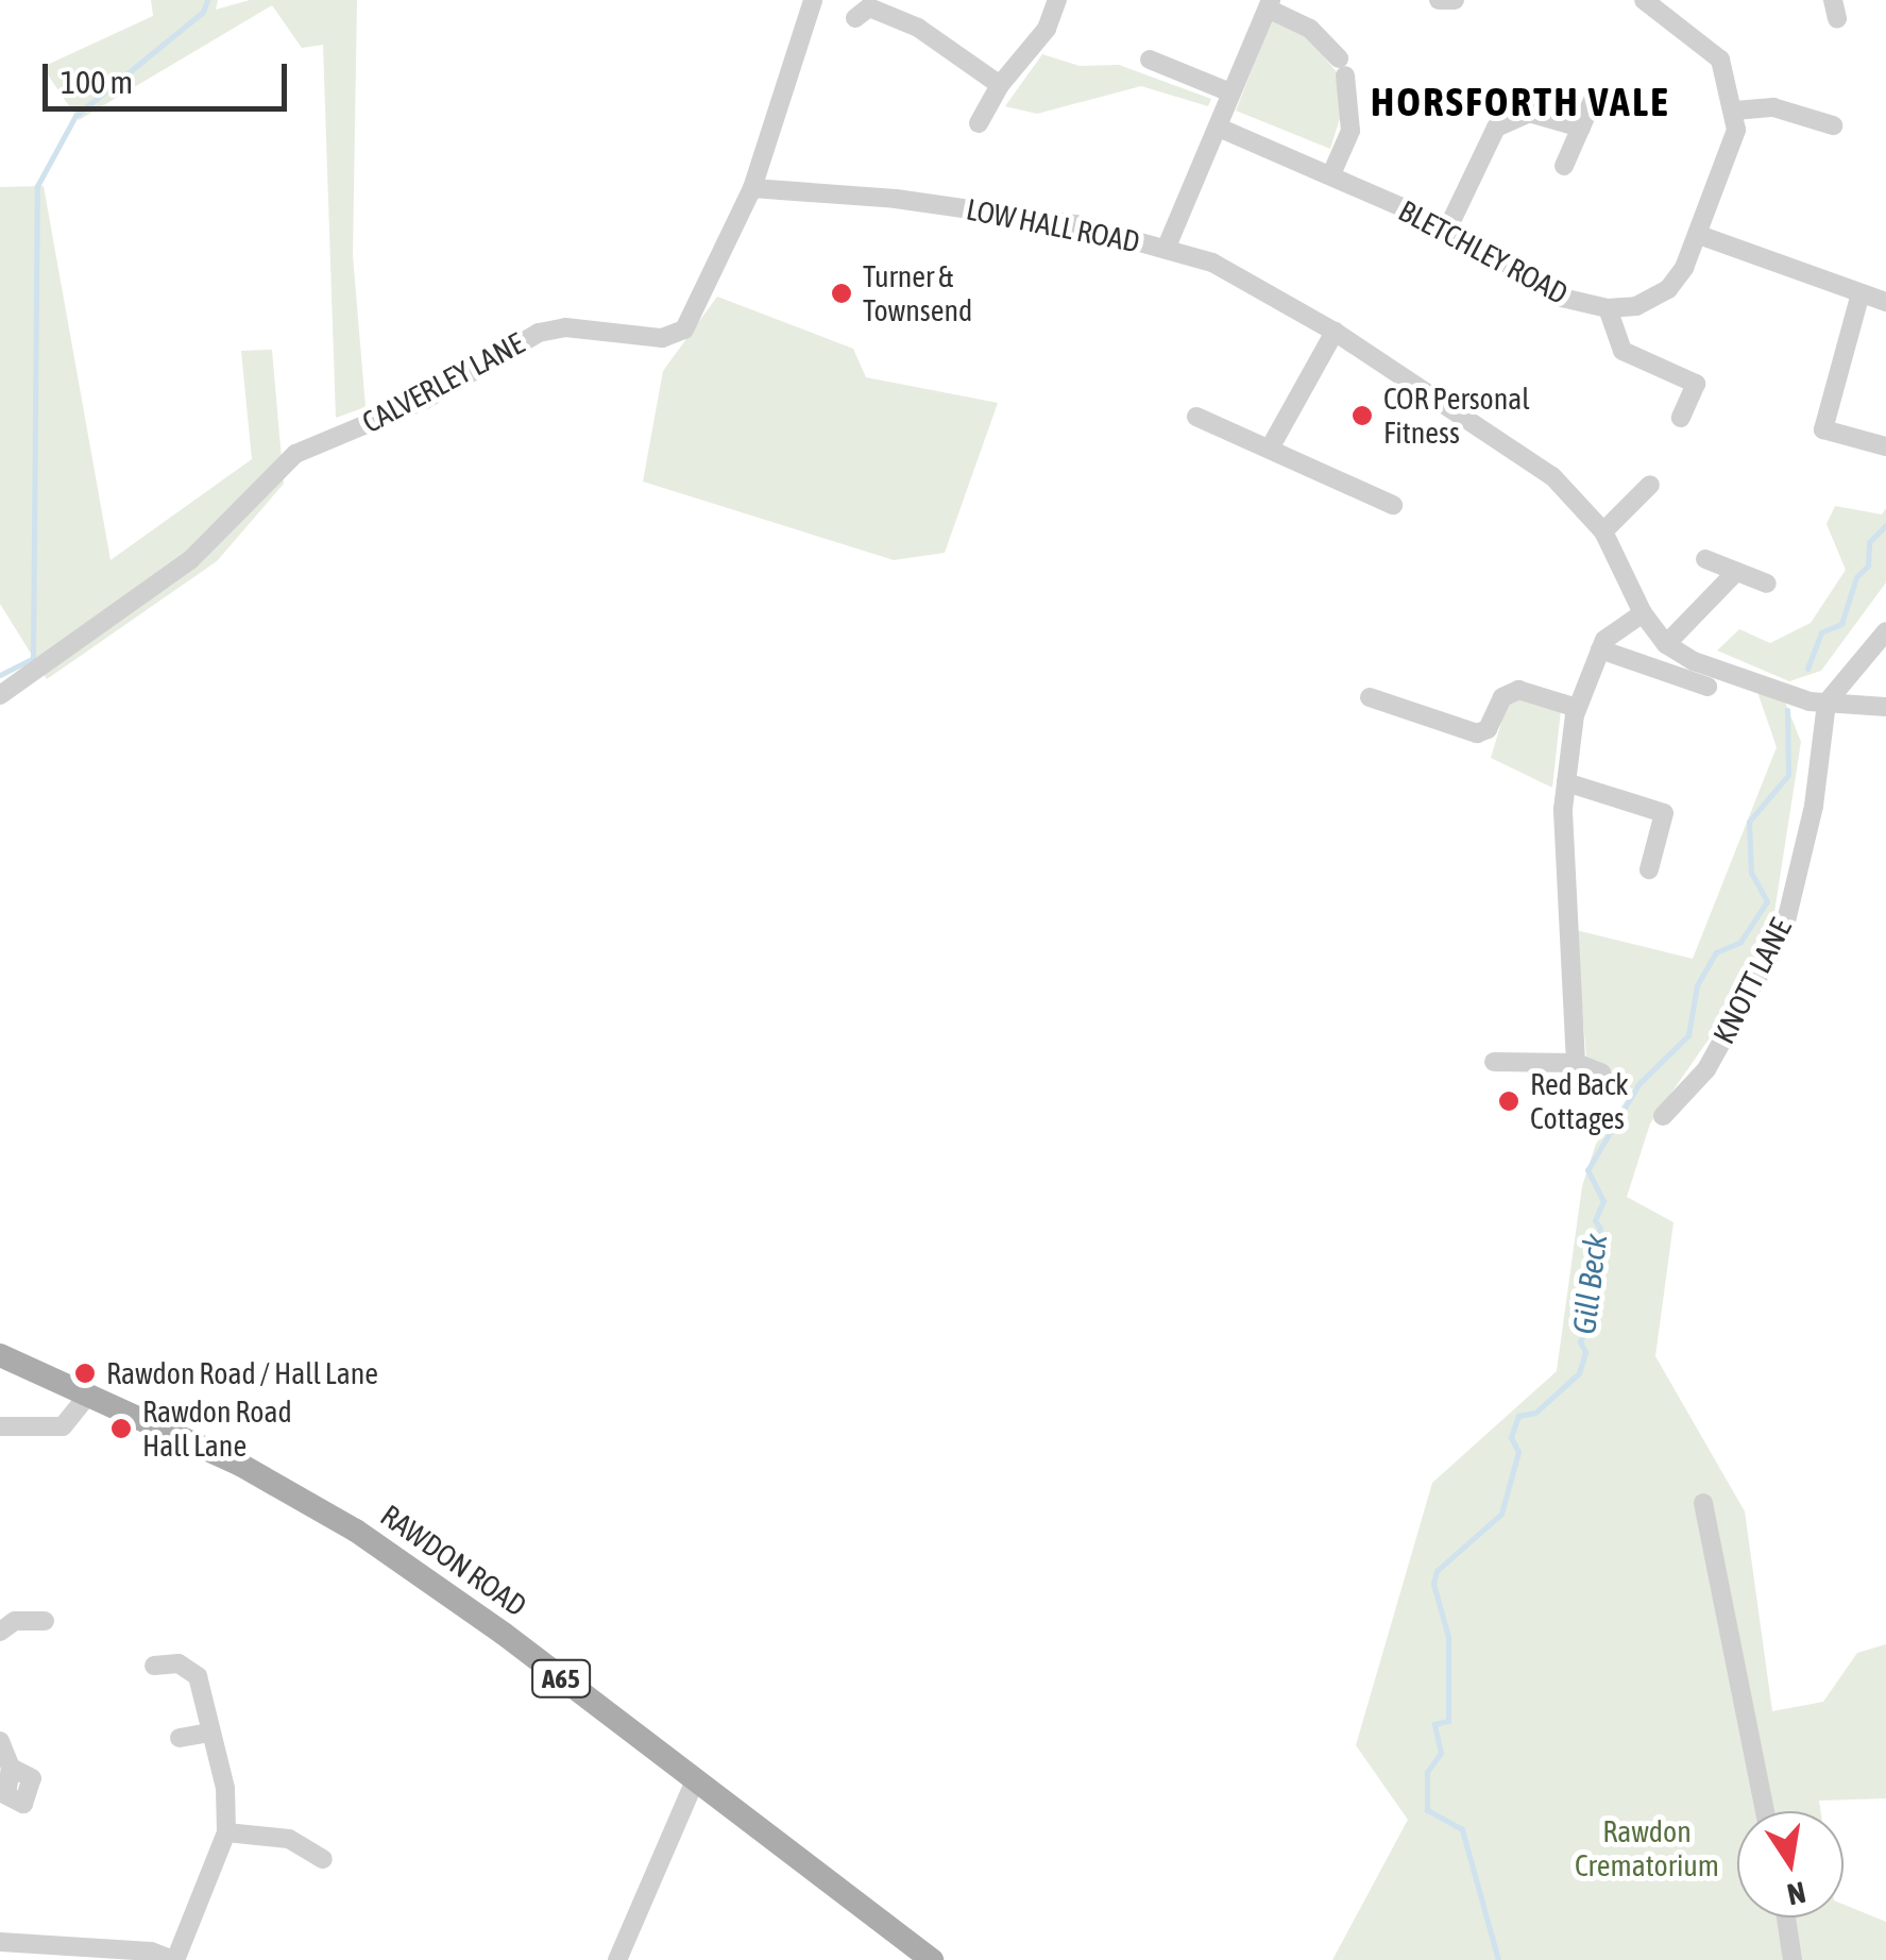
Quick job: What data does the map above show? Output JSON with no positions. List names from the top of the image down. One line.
{"streets":{"main road":["RAWDON ROAD","A65"],"street":["LOW HALL ROAD","BLETCHLEY ROAD","CALVERLEY LANE","KNOTT LANE"]},"crossings":[["LOW HALL ROAD","CALVERLEY LANE"],["LOW HALL ROAD","KNOTT LANE"]],"districts":["HORSFORTH VALE"],"water":["Gill Beck"],"parks":["Rawdon Crematorium"],"places":["Turner & Townsend","COR Personal Fitness","Red Back Cottages","Rawdon Road / Hall Lane","Rawdon Road Hall Lane"],"scale_bar":"100 m","north":"bottom"}
